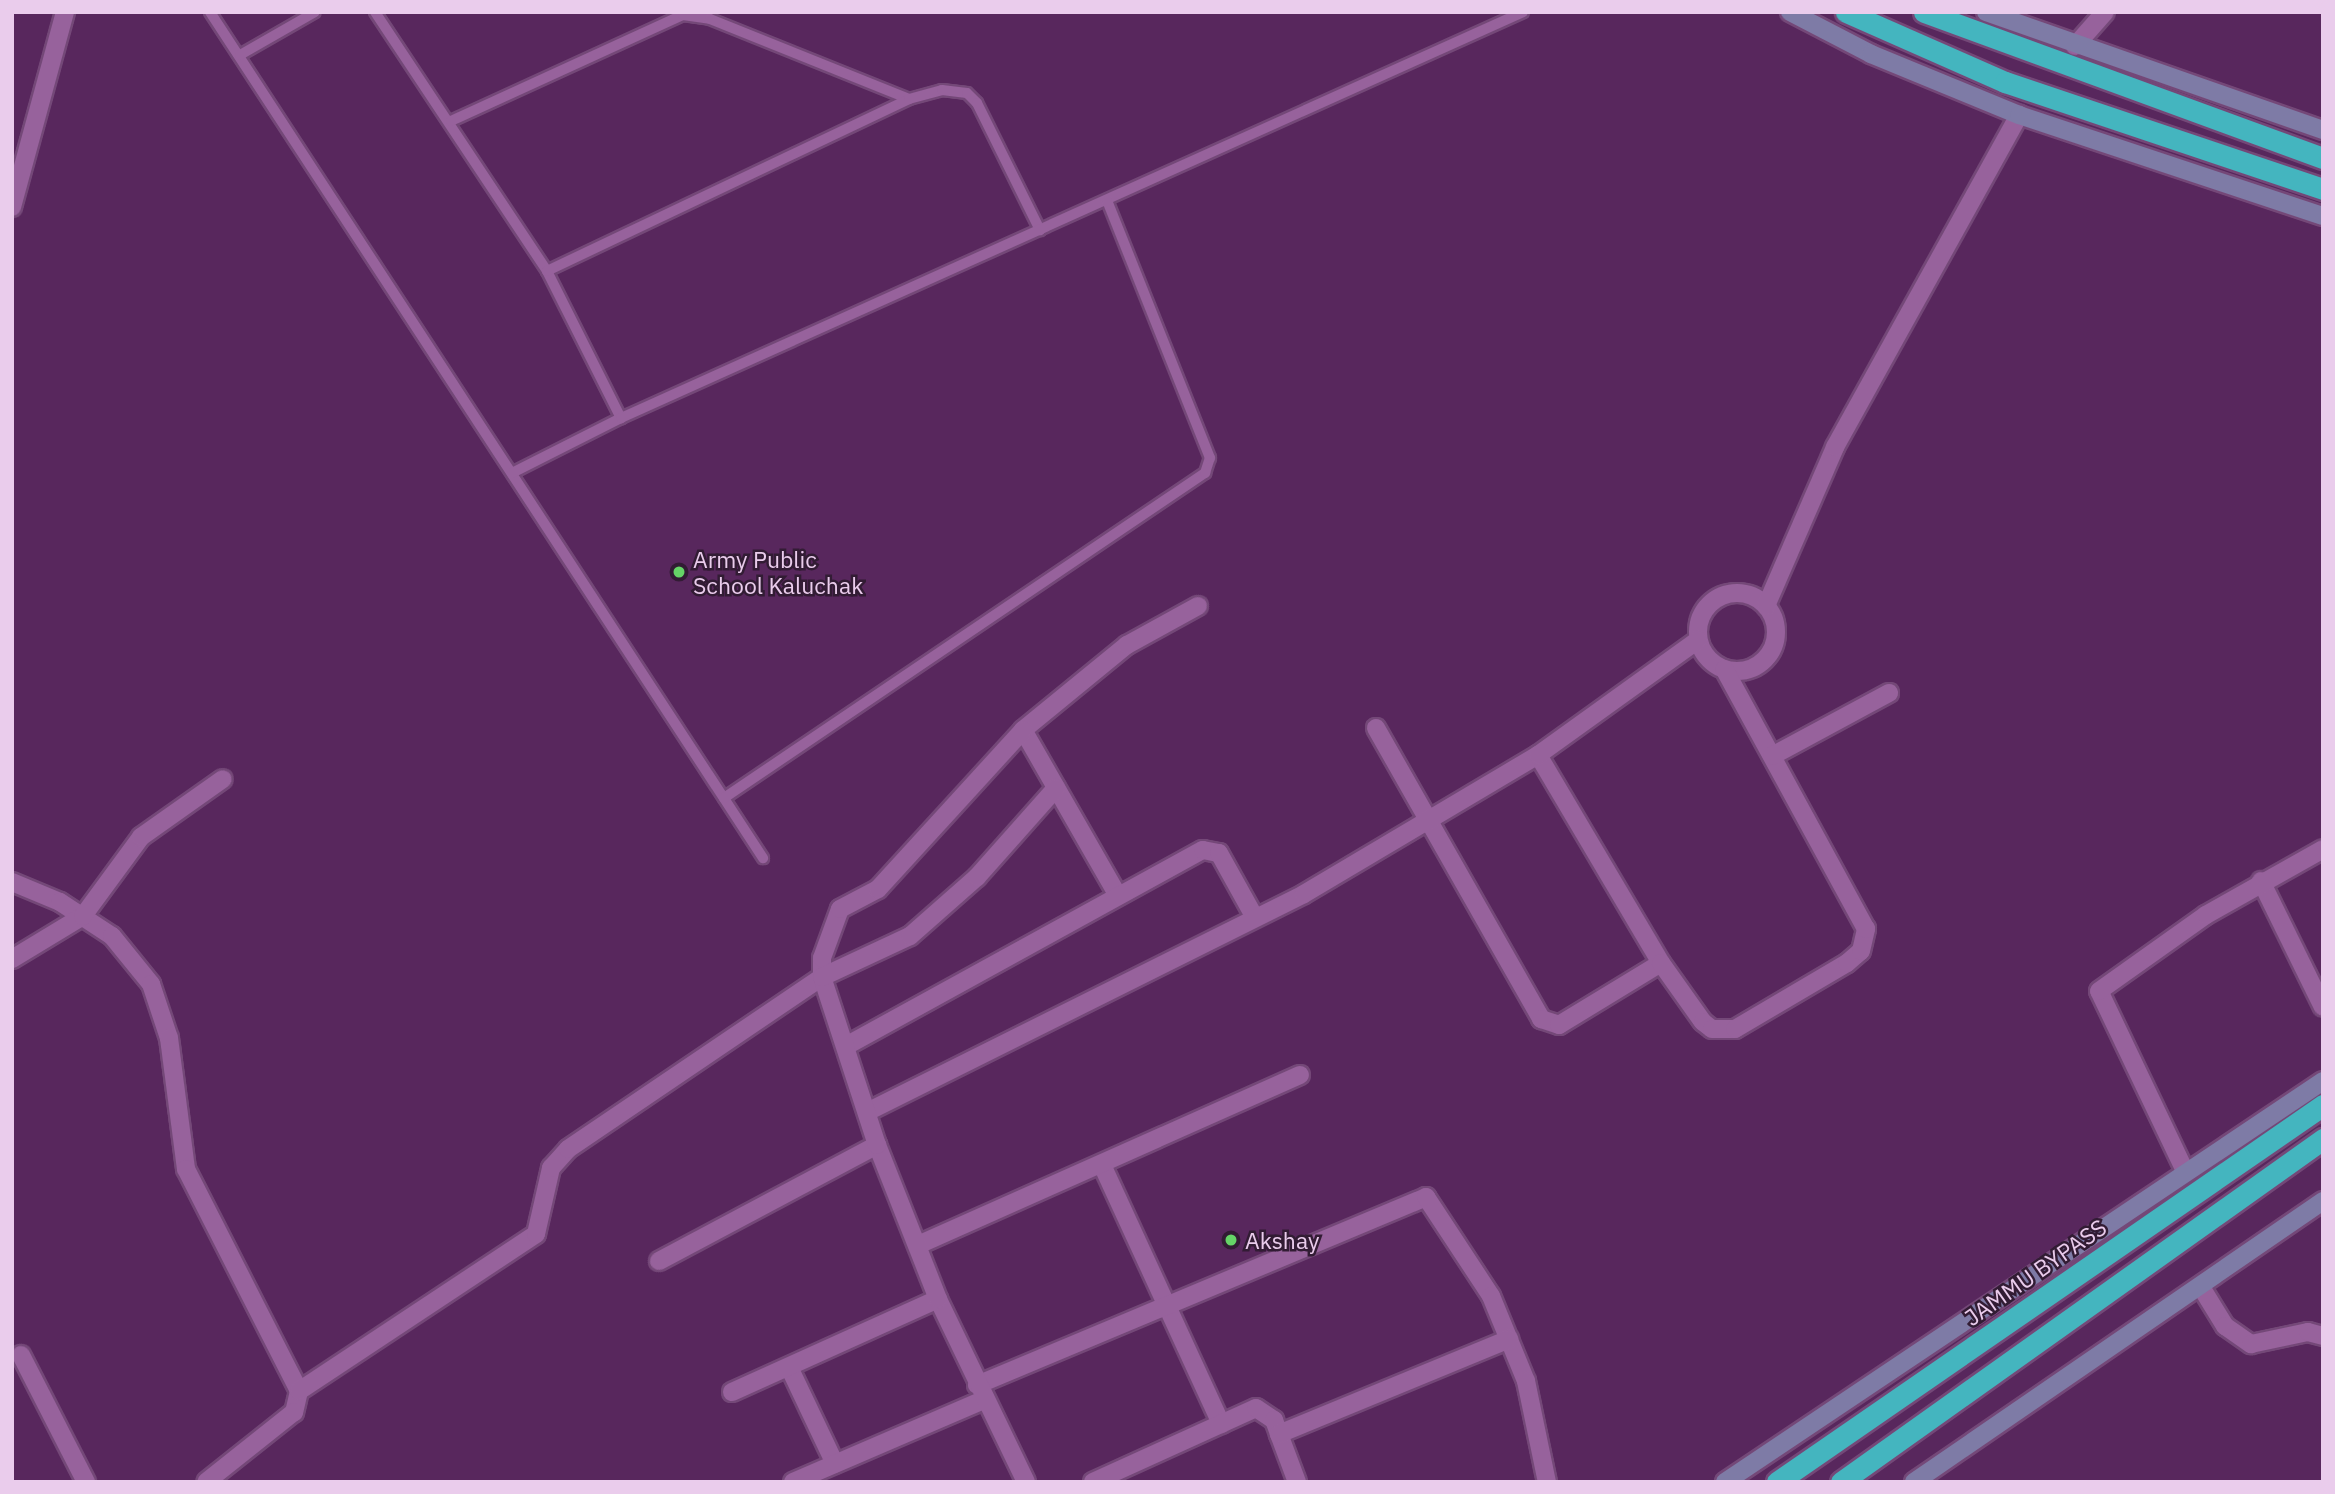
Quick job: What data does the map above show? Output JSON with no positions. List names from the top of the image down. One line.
{"streets":{"highway":["JAMMU BYPASS"]},"places":["Army Public School Kaluchak","Akshay"]}
